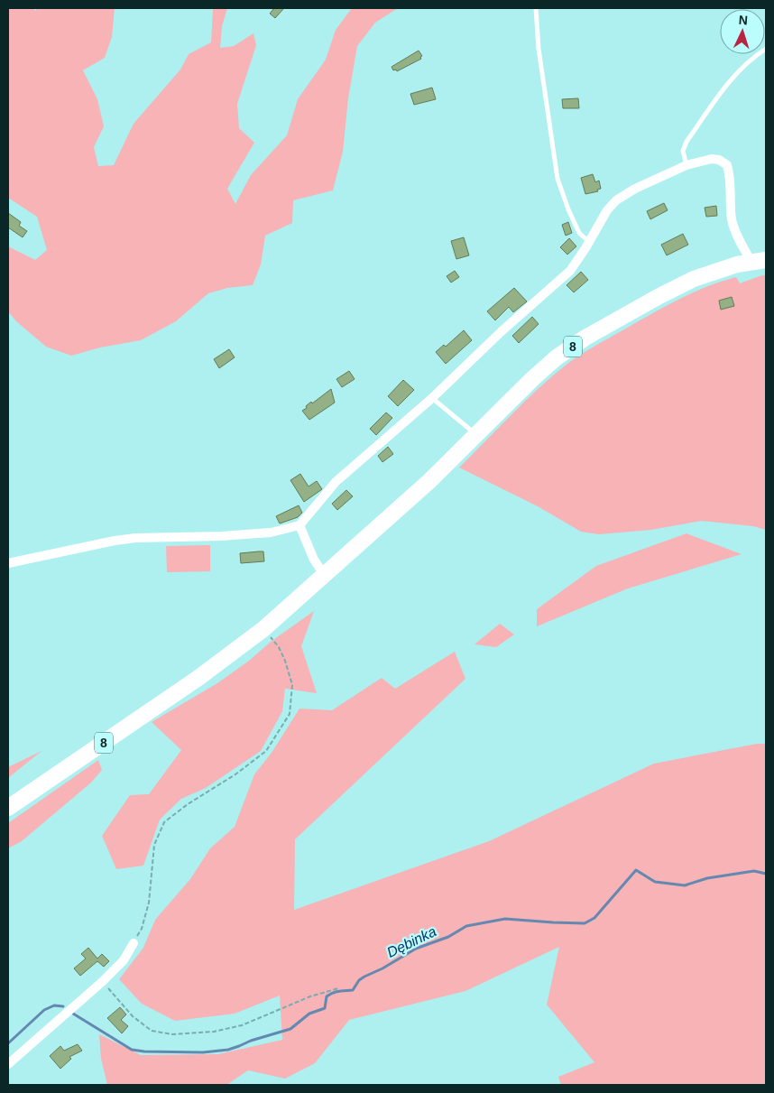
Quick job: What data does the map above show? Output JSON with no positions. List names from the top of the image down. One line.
{"streets":{"highway":["8"]},"water":["Dębinka"],"north":"top"}
